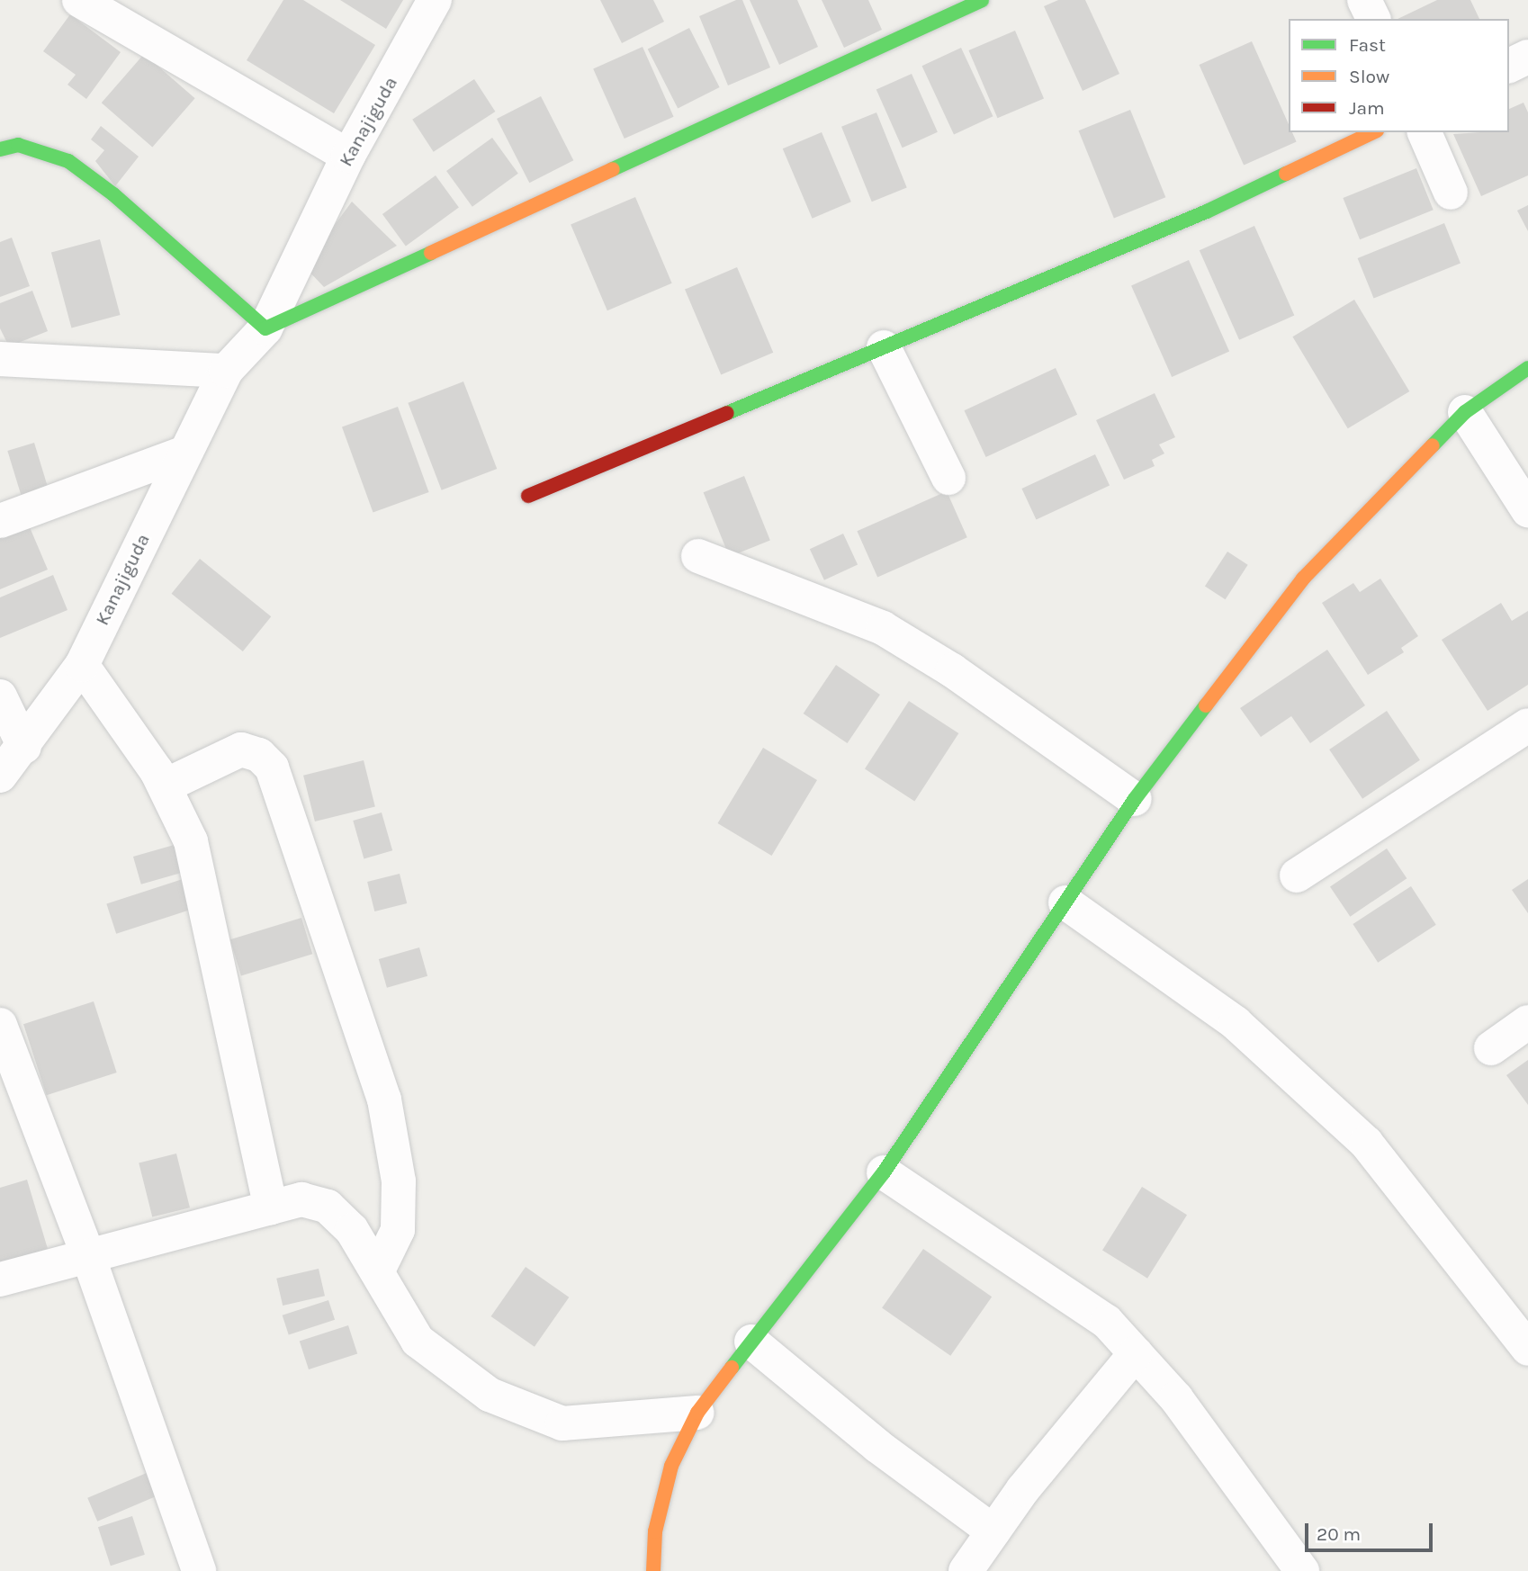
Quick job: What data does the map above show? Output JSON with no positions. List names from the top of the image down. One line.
{"streets":{"street":["Kanajiguda"]},"legend":["Fast","Slow","Jam"],"scale_bar":"20 m"}
